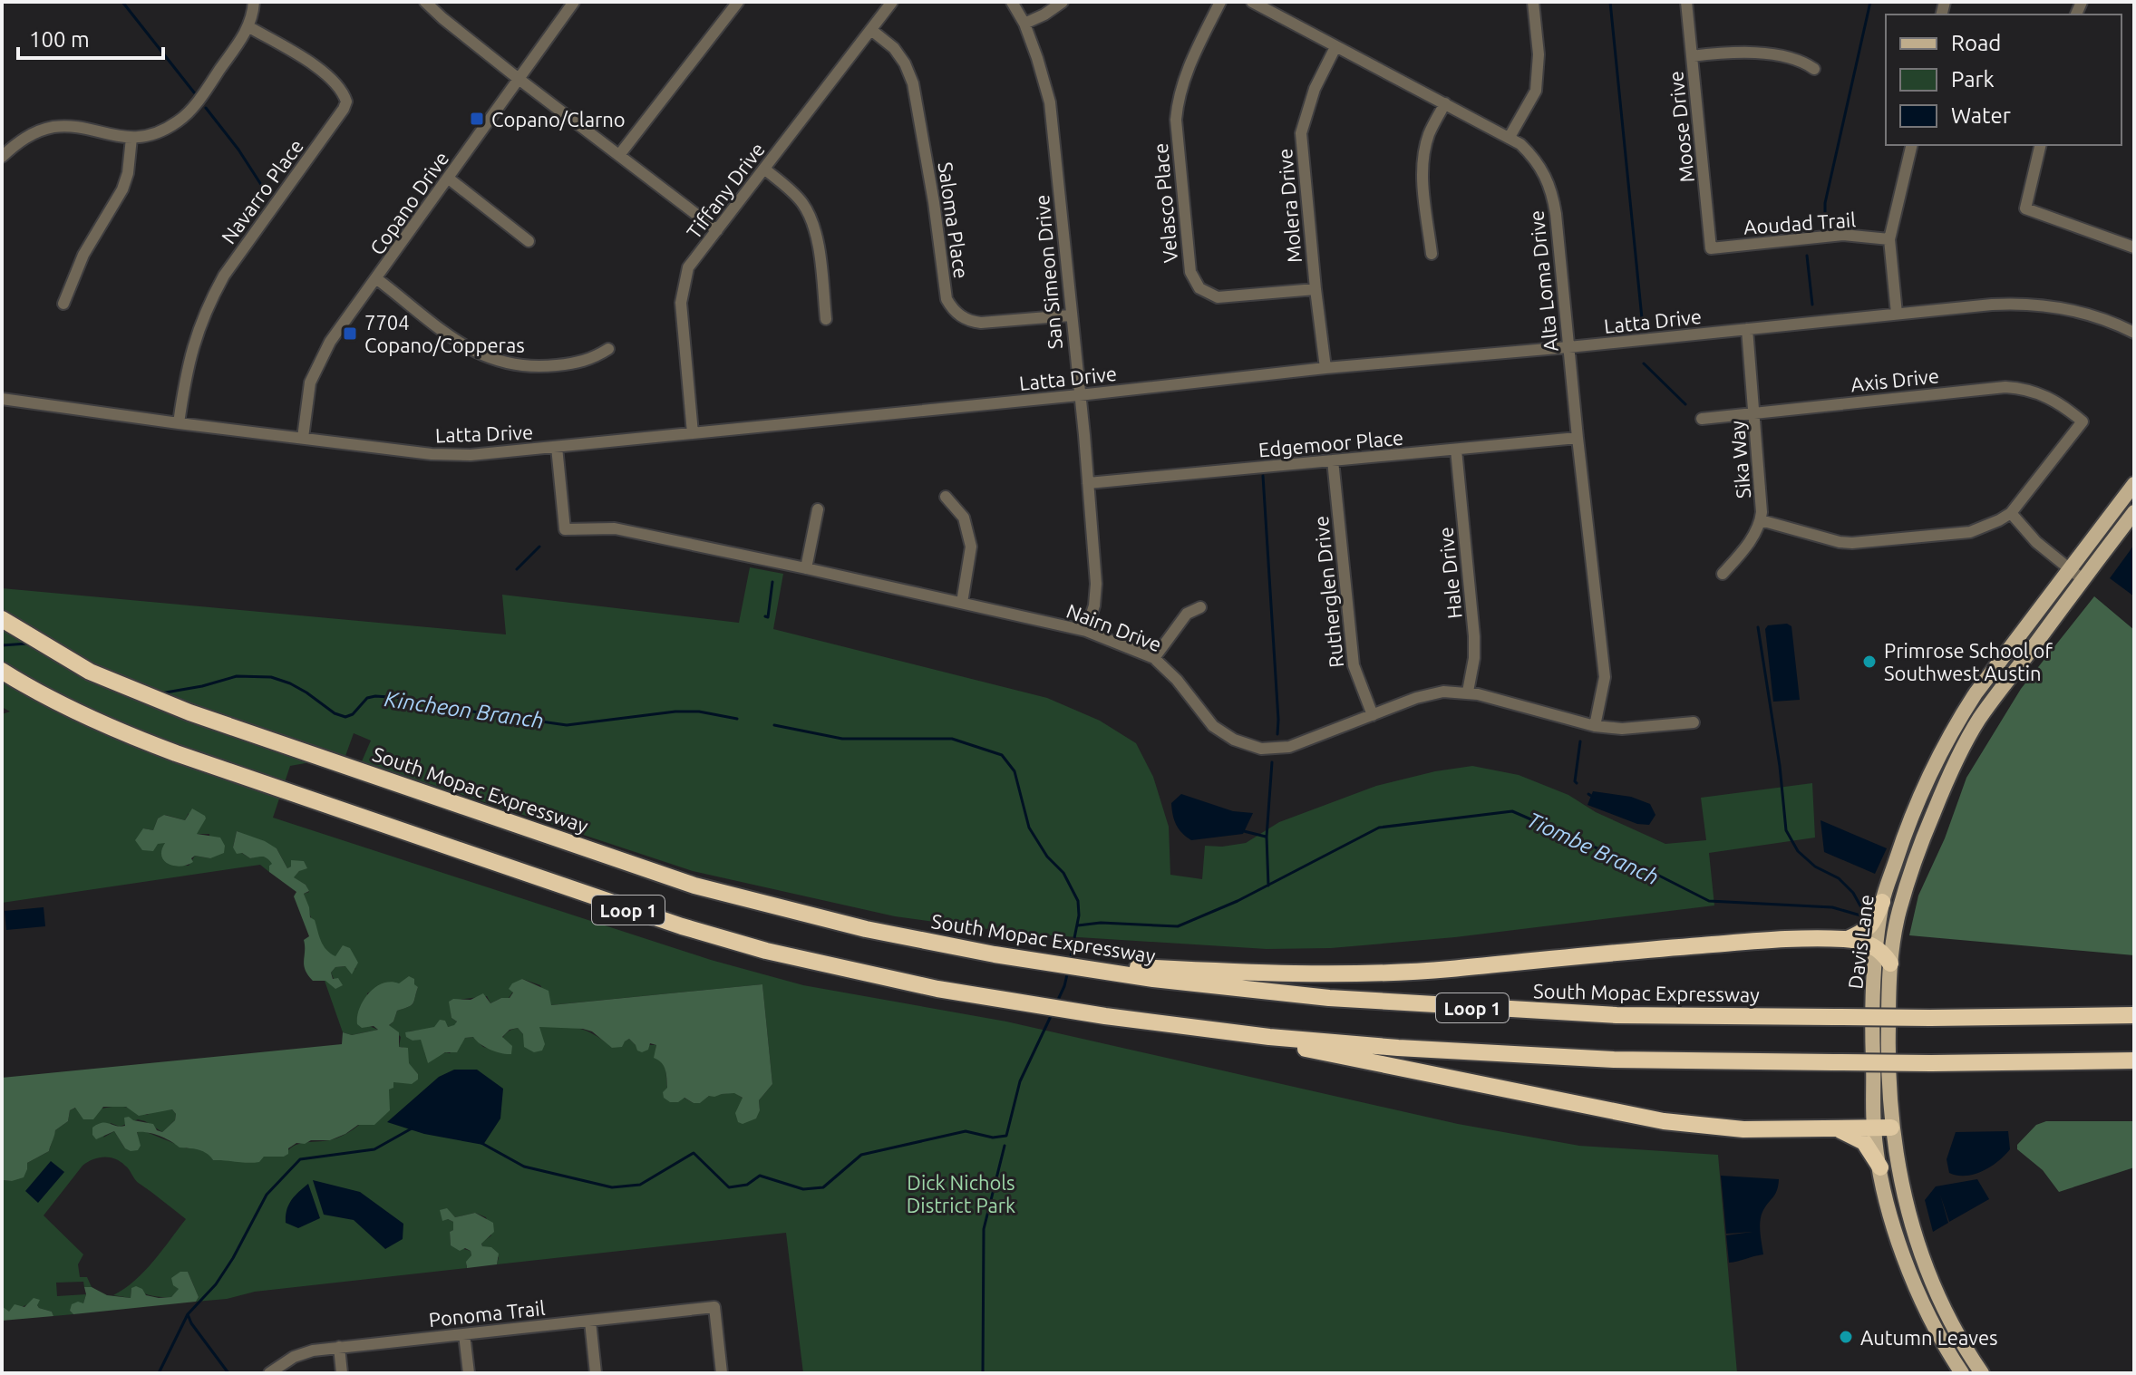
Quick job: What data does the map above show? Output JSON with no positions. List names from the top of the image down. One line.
{"streets":{"highway":["South Mopac Expressway","Loop 1"],"main road":["Davis Lane"],"street":["Moose Drive","Tiffany Drive","Navarro Place","Copano Drive","Velasco Place","Molera Drive","Saloma Place","Aoudad Trail","San Simeon Drive","Alta Loma Drive","Latta Drive","Axis Drive","Edgemoor Place","Sika Way","Hale Drive","Rutherglen Drive","Nairn Drive","Ponoma Trail"]},"crossings":[["Moose Drive","Aoudad Trail"],["Tiffany Drive","Saloma Place"],["Tiffany Drive","Latta Drive"],["Navarro Place","Latta Drive"],["Copano Drive","Latta Drive"],["Velasco Place","Molera Drive"],["Molera Drive","Alta Loma Drive"],["Molera Drive","Latta Drive"],["Saloma Place","San Simeon Drive"],["San Simeon Drive","Latta Drive"],["San Simeon Drive","Edgemoor Place"],["San Simeon Drive","Nairn Drive"],["Alta Loma Drive","Latta Drive"],["Alta Loma Drive","Edgemoor Place"],["Alta Loma Drive","Nairn Drive"],["Latta Drive","Sika Way"],["Latta Drive","Nairn Drive"],["Axis Drive","Sika Way"],["Edgemoor Place","Hale Drive"],["Edgemoor Place","Rutherglen Drive"],["Hale Drive","Nairn Drive"],["Rutherglen Drive","Nairn Drive"]],"water":["Kincheon Branch","Tiombe Branch"],"parks":["Dick Nichols District Park"],"places":{"transit":["Copano/Clarno","7704 Copano/Copperas"],"other":["Primrose School of Southwest Austin","Autumn Leaves"]},"legend":["Road","Park","Water"],"scale_bar":"100 m"}
